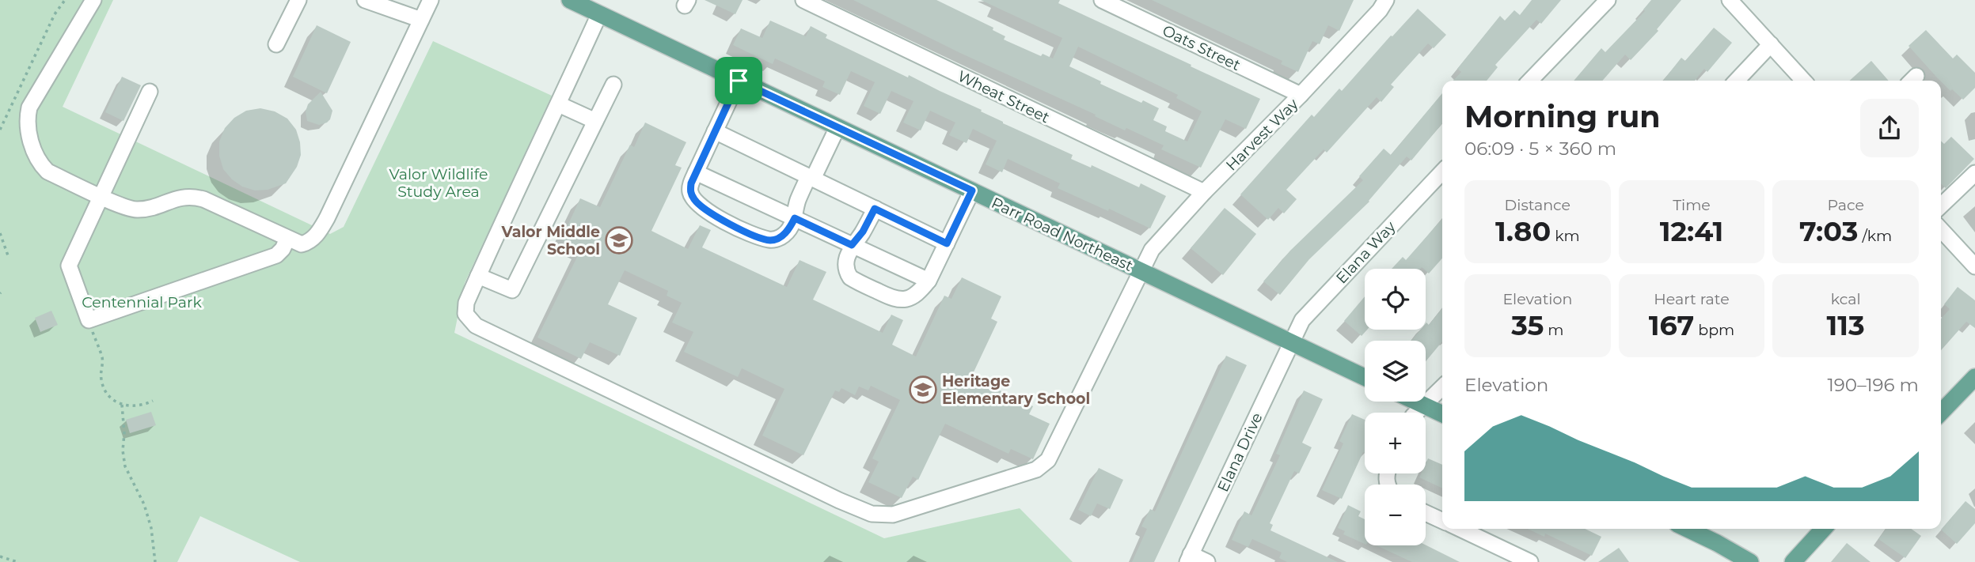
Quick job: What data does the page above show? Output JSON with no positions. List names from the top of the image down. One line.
{"streets":{"main road":["Parr Road Northeast"],"street":["Oats Street","Wheat Street","Harvest Way","Elana Way","Elana Drive"]},"crossings":[["Oats Street","Harvest Way"],["Wheat Street","Harvest Way"],["Harvest Way","Parr Road Northeast"],["Parr Road Northeast","Elana Way"],["Parr Road Northeast","Elana Drive"],["Elana Way","Elana Drive"]],"parks":["Valor Wildlife Study Area","Centennial Park"],"places":{"school or university":["Valor Middle School","Heritage Elementary School"]},"page":{"heading":["Morning run","06:09 · 5 × 360 m"],"stats":[["Distance","1.80 km"],["Time","12:41"],["Pace","7:03 /km"],["Elevation","35 m"],["Heart rate","167 bpm"],["kcal","113"]],"map_buttons":["+","−"],"chart":["Elevation","190–196 m"]}}
